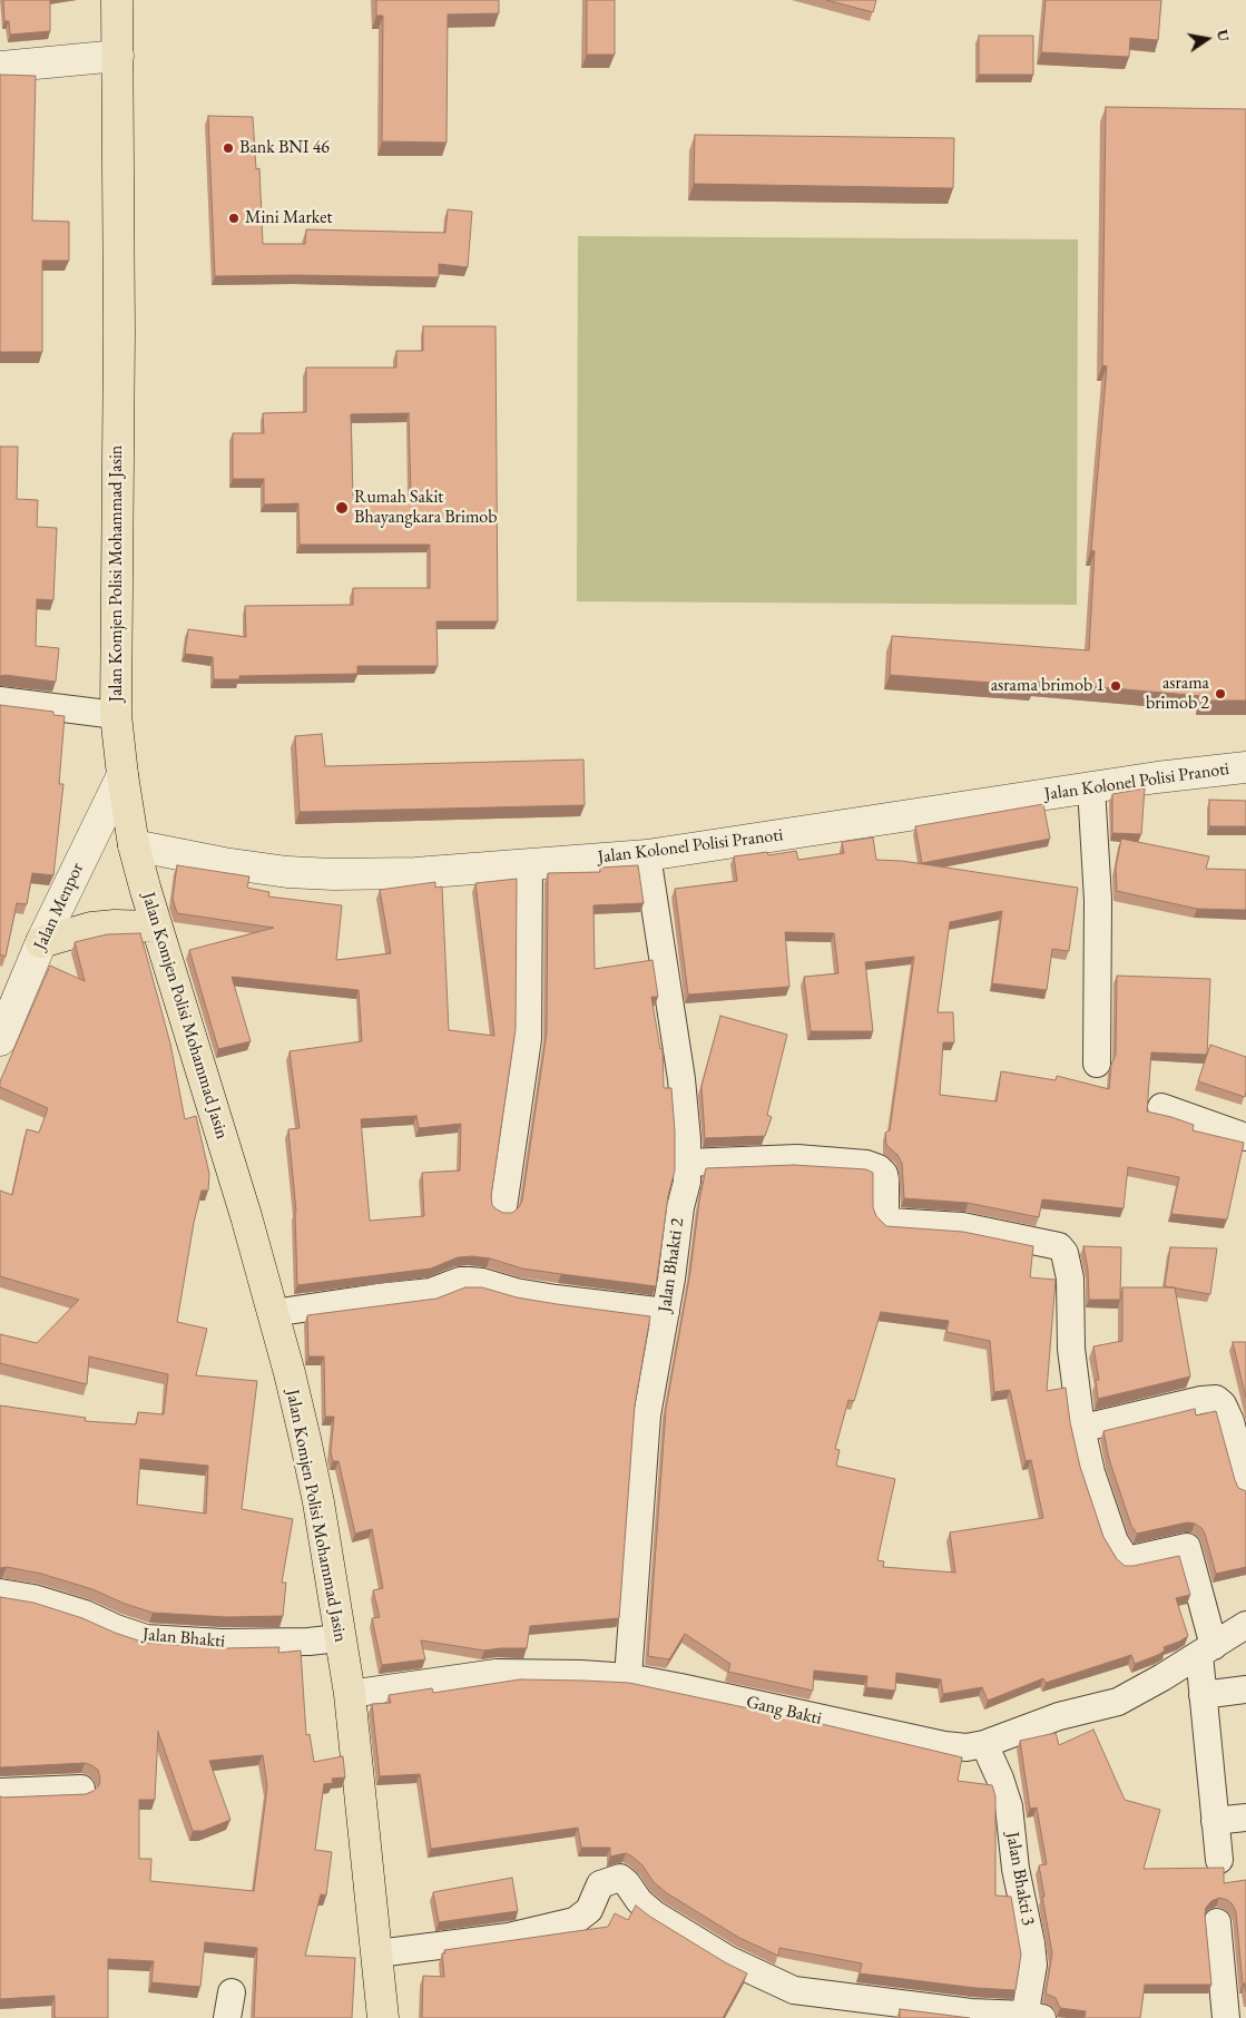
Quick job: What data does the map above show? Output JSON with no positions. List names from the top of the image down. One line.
{"streets":{"main road":["Jalan Komjen Polisi Mohammad Jasin"],"street":["Jalan Kolonel Polisi Pranoti","Jalan Menpor","Jalan Bhakti 2","Jalan Bhakti","Gang Bakti","Jalan Bhakti 3"]},"crossings":[["Jalan Komjen Polisi Mohammad Jasin","Jalan Kolonel Polisi Pranoti"],["Jalan Komjen Polisi Mohammad Jasin","Jalan Menpor"],["Jalan Komjen Polisi Mohammad Jasin","Jalan Bhakti"],["Jalan Komjen Polisi Mohammad Jasin","Gang Bakti"],["Jalan Kolonel Polisi Pranoti","Jalan Bhakti 2"],["Jalan Bhakti 2","Gang Bakti"],["Gang Bakti","Jalan Bhakti 3"]],"places":["Bank BNI 46","Mini Market","Rumah Sakit Bhayangkara Brimob","asrama brimob 1","asrama brimob 2"],"north":"right"}
